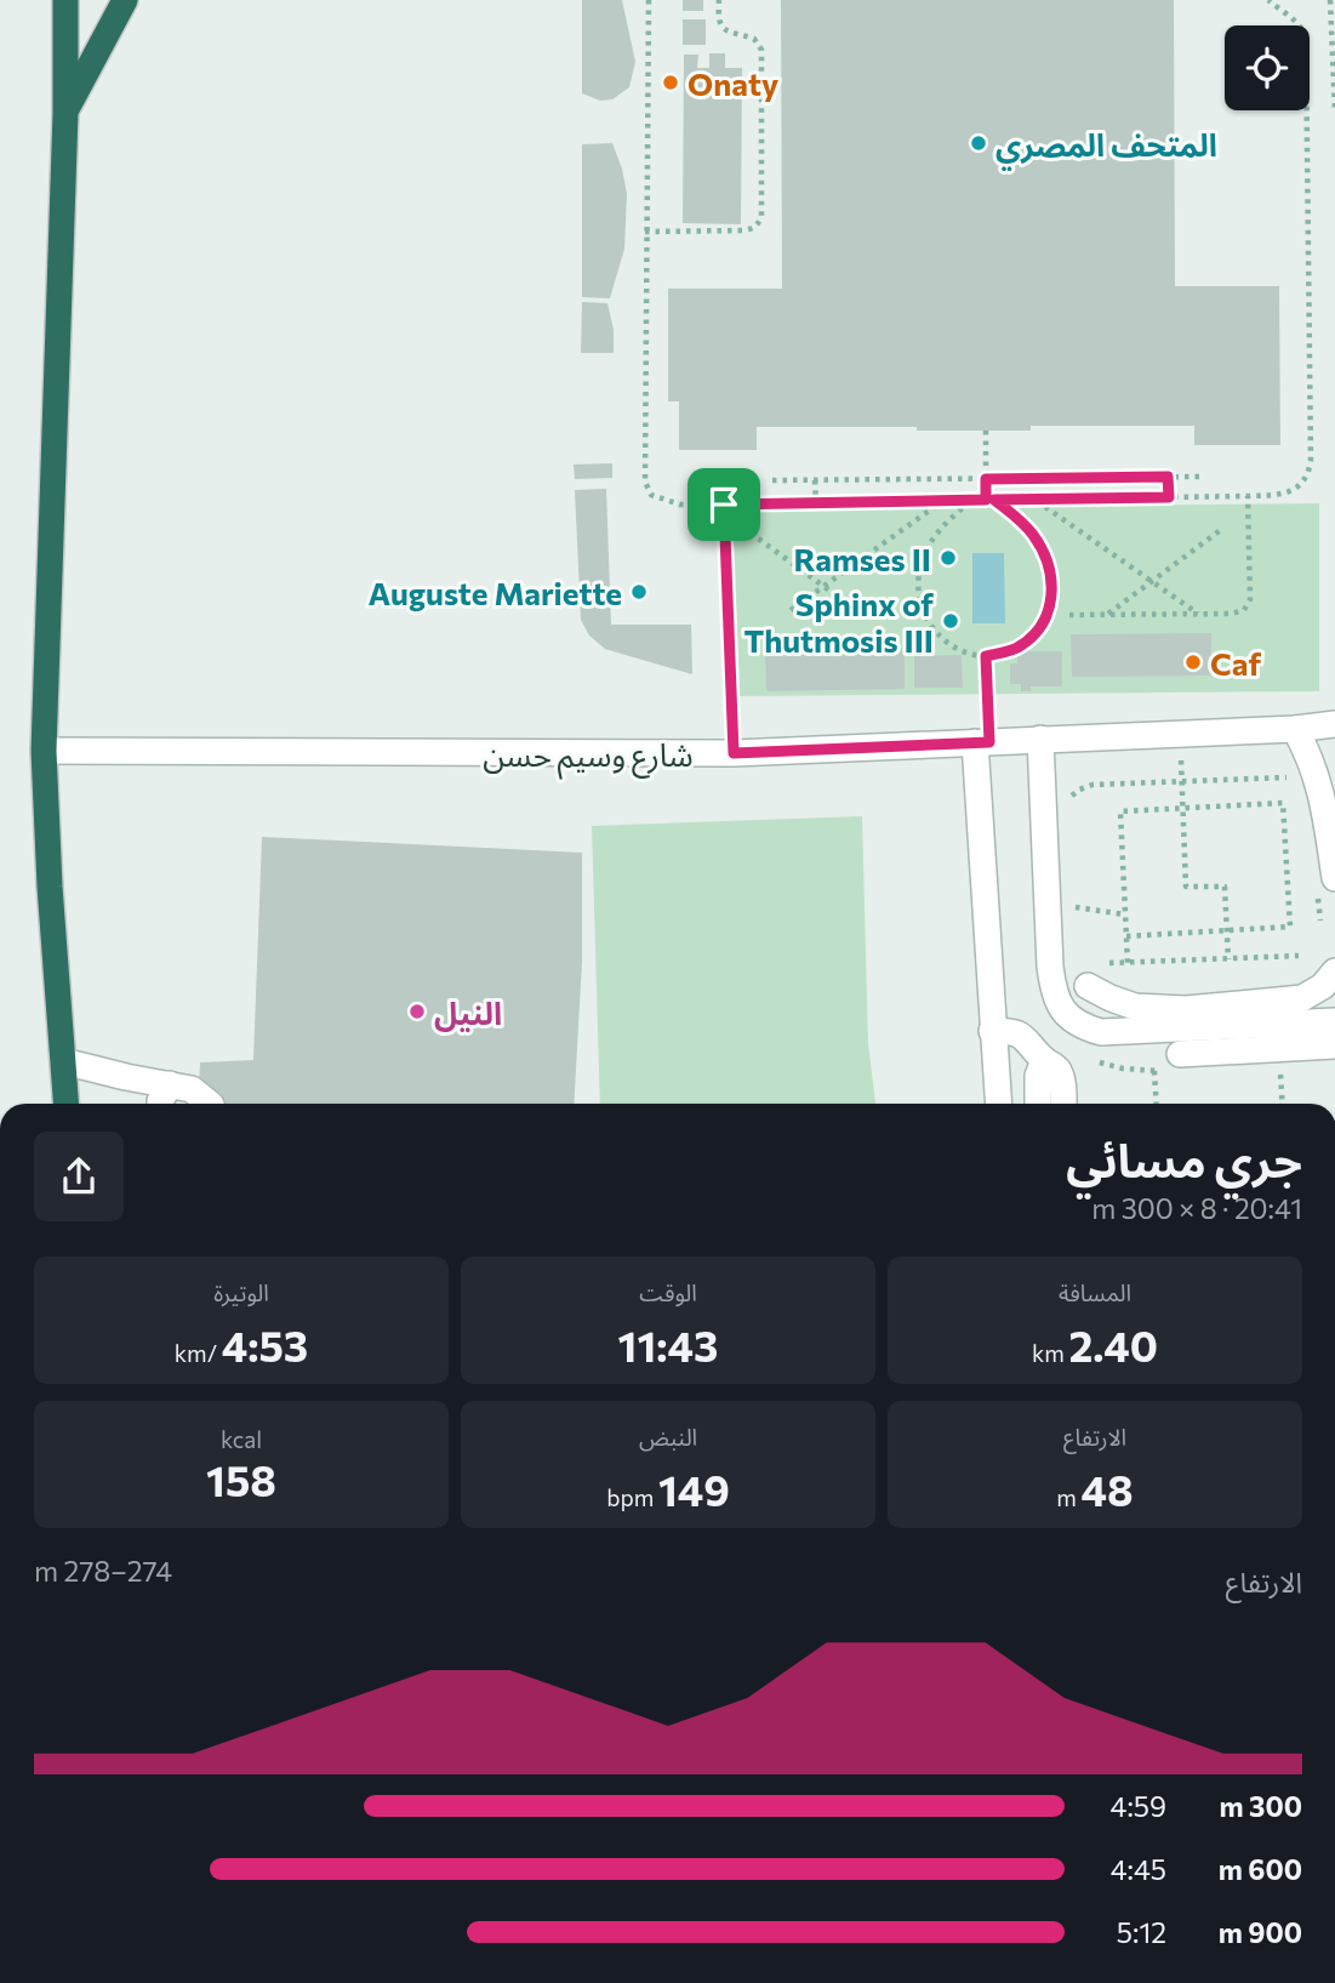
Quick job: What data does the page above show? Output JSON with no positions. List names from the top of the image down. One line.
{"streets":{"street":["شارع وسيم حسن"]},"places":["Onaty","المتحف المصري","Ramses II","Auguste Mariette","Sphinx of Thutmosis III","Caf","النيل"],"page":{"heading":["جري مسائي","20:41 · 8 × 300 m"],"stats":[["المسافة","2.40 km"],["الوقت","11:43"],["الوتيرة","4:53 /km"],["الارتفاع","48 m"],["النبض","149 bpm"],["kcal","158"]],"chart":["الارتفاع","274–278 m"],"list":[{"name":"300 m","note":"4:59"},{"name":"600 m","note":"4:45"},{"name":"900 m","note":"5:12"}]}}
